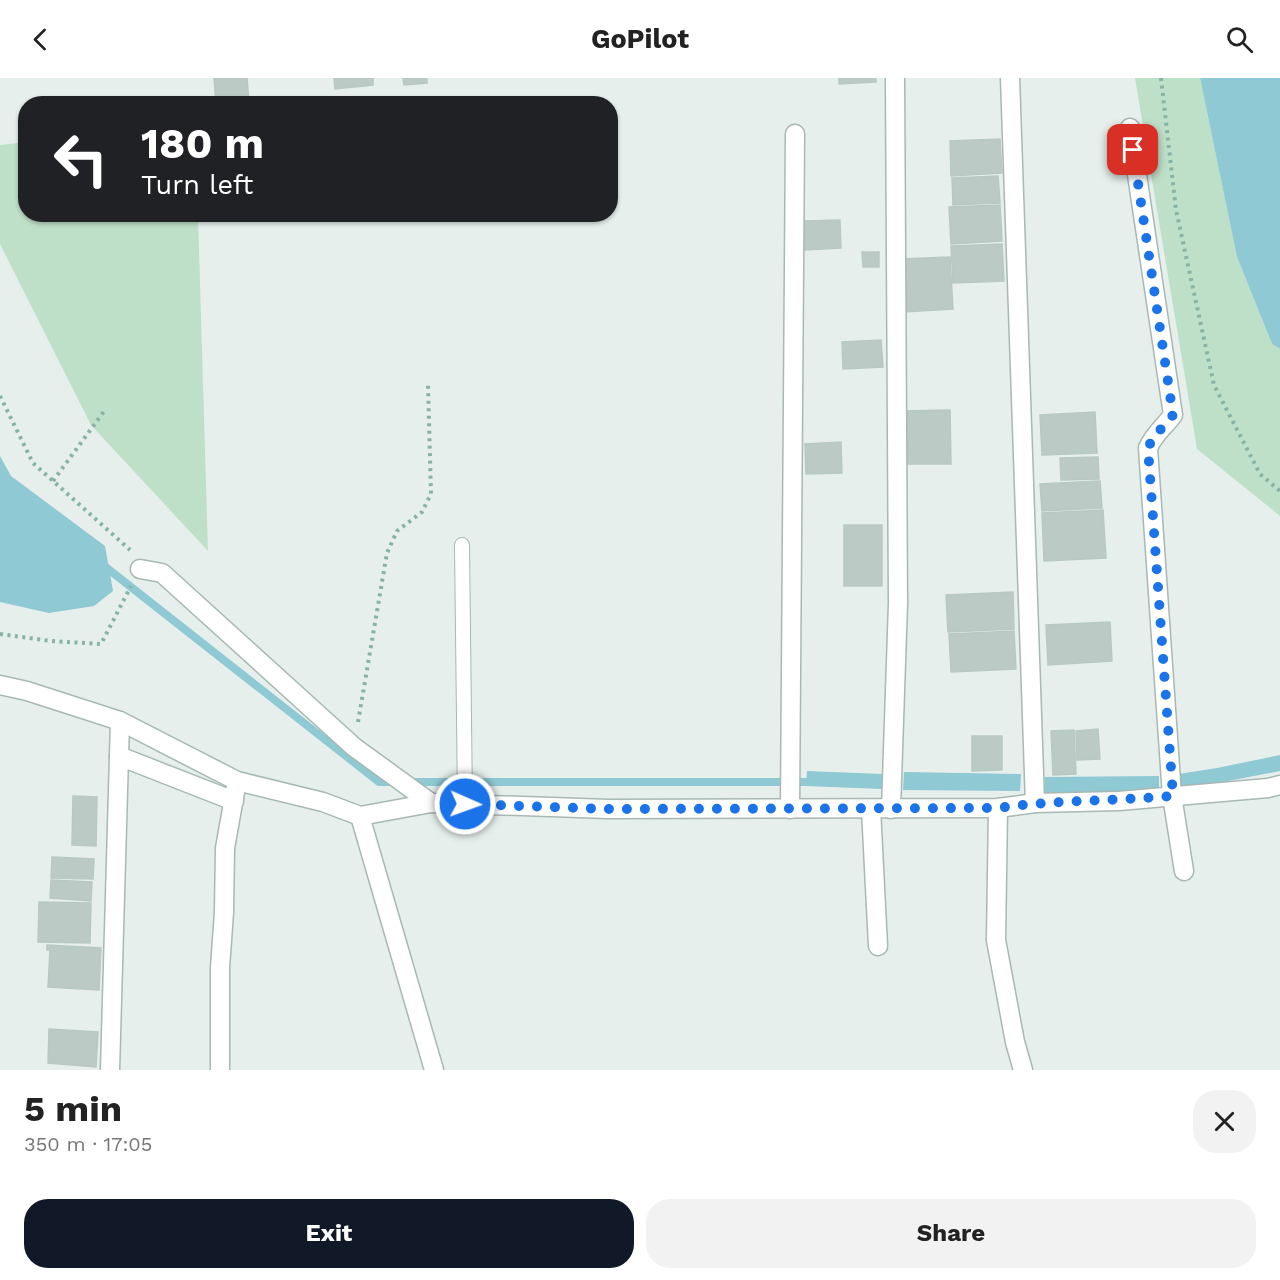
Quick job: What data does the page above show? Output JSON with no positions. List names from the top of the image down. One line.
{"page":{"header":"GoPilot","turn":["180 m","Turn left"],"heading":["5 min","350 m · 17:05"],"buttons":["Exit","Share"]}}
